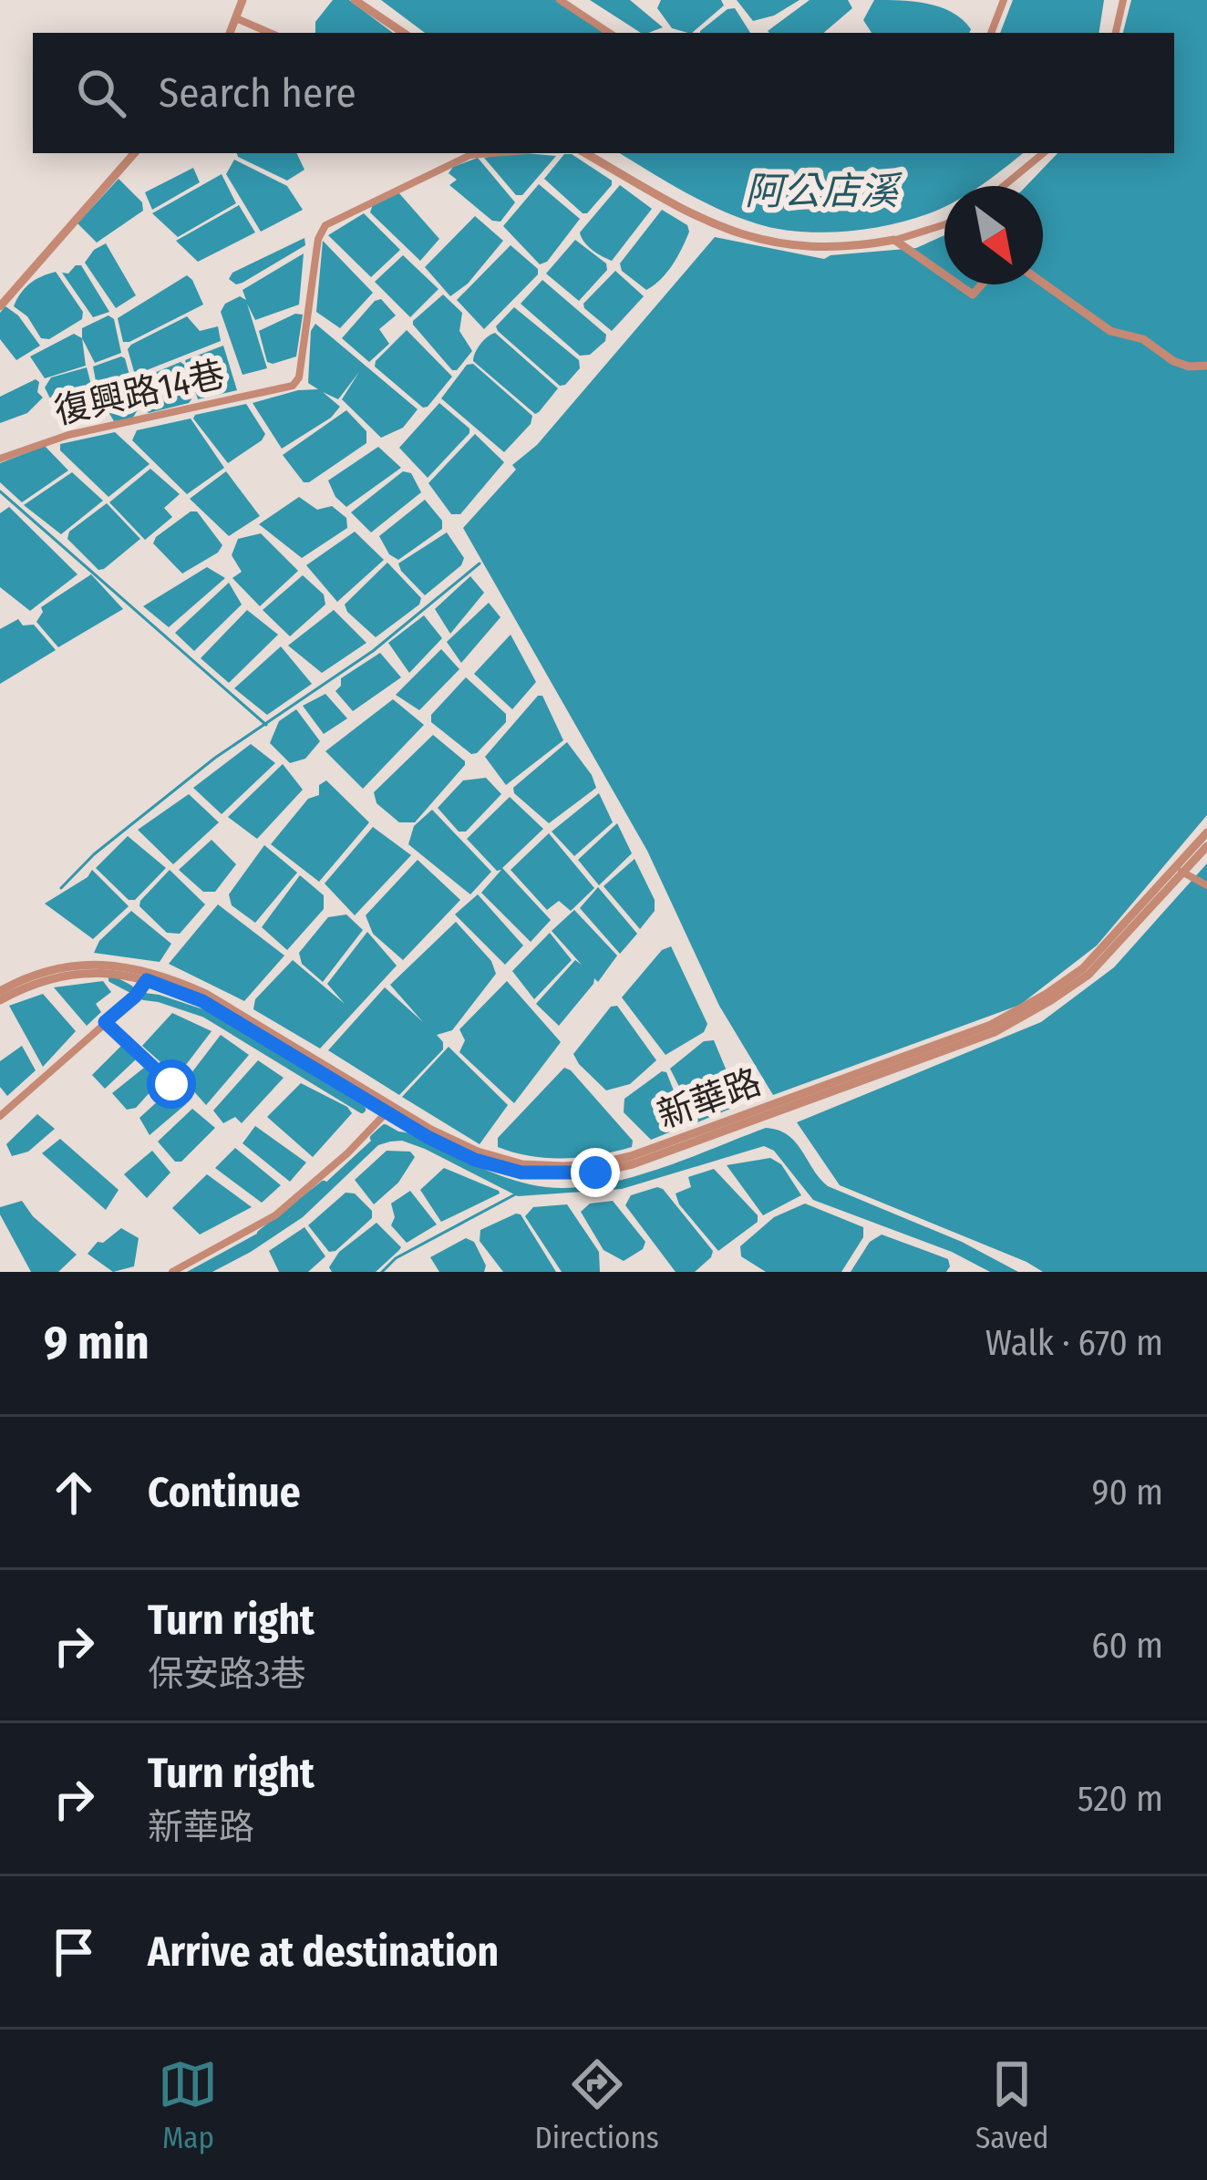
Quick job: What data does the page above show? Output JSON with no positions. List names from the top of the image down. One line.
{"streets":{"street":["復興路14巷","新華路"]},"water":["阿公店溪"],"north":"bottom right","page":{"search":"Search here","heading":["9 min","Walk · 670 m"],"list":[["Continue","90 m"],["Turn right","保安路3巷","60 m"],["Turn right","新華路","520 m"],"Arrive at destination"],"nav":["Map","Directions","Saved"]}}
